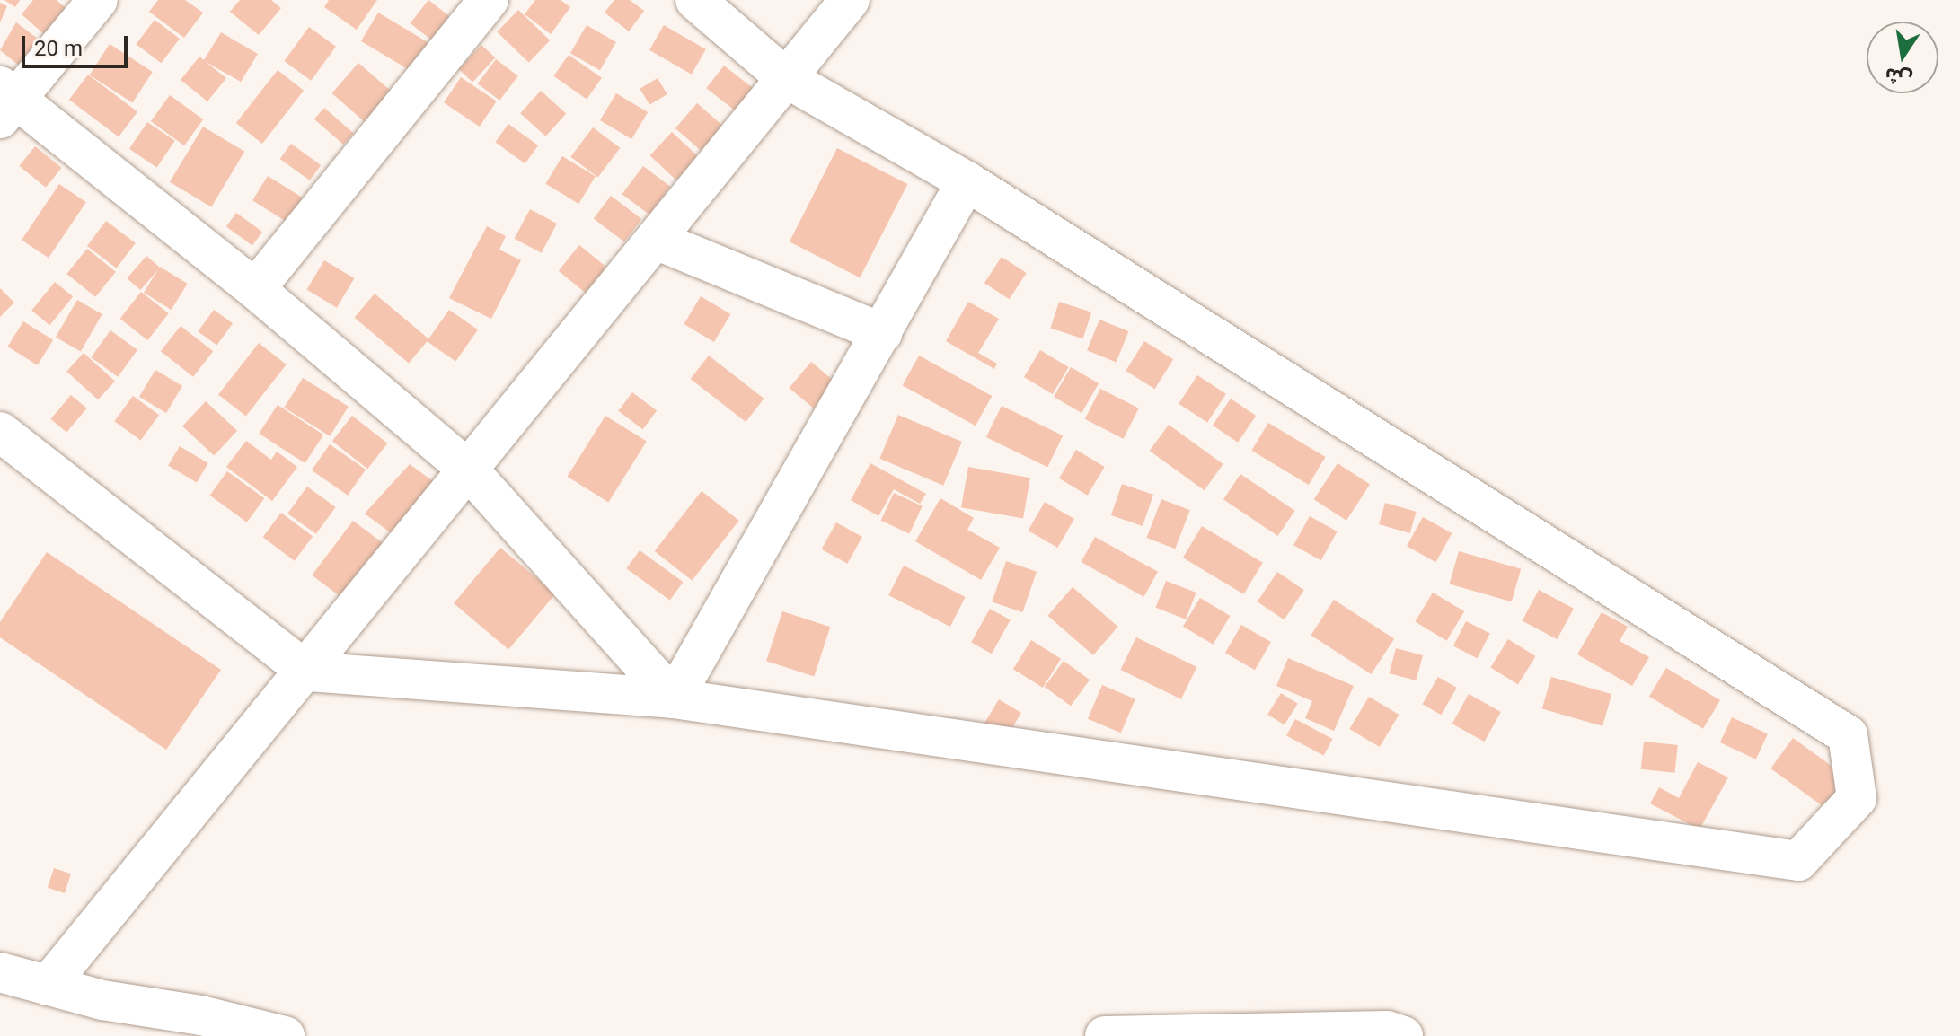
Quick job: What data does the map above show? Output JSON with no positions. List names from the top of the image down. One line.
{"scale_bar":"20 m","north":"bottom"}
